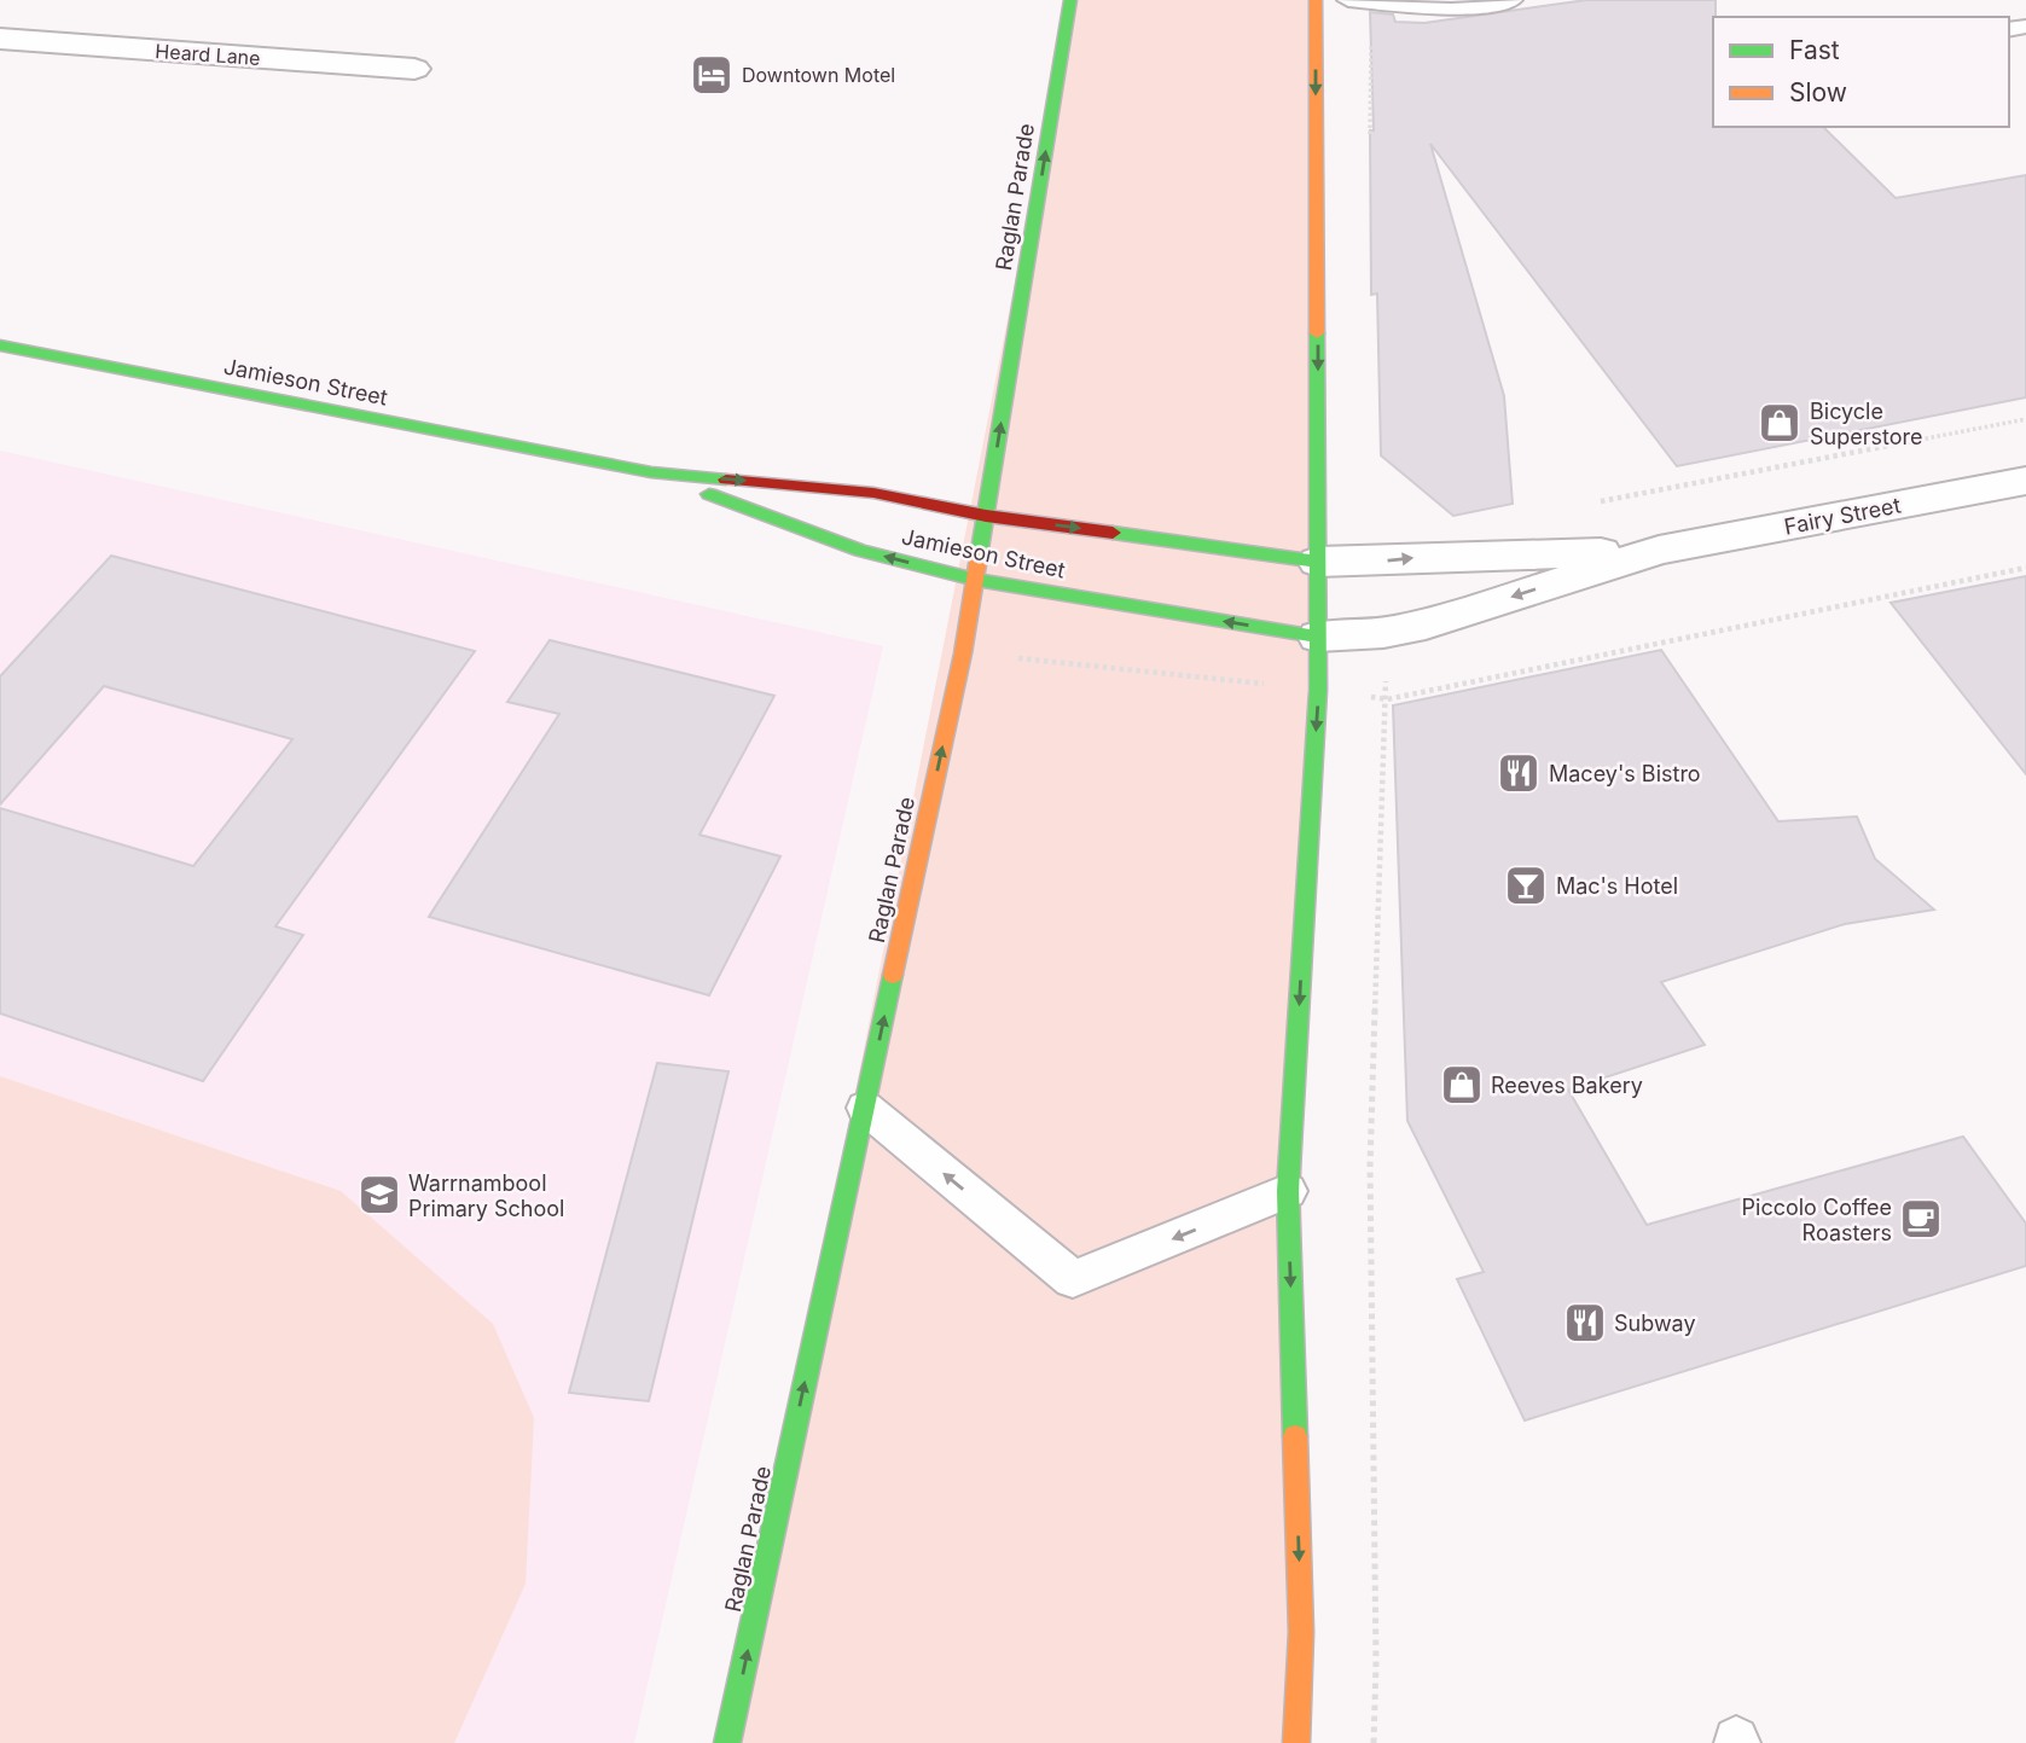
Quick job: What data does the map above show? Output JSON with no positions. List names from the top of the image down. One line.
{"streets":{"main road":["Raglan Parade","Jamieson Street"],"street":["Heard Lane","Fairy Street"]},"crossings":[["Raglan Parade","Jamieson Street"],["Jamieson Street","Fairy Street"]],"one_way":["Raglan Parade"],"places":{"hotel":["Downtown Motel"],"shop":["Bicycle Superstore","Reeves Bakery"],"restaurant":["Macey's Bistro","Subway"],"bar":["Mac's Hotel"],"school or university":["Warrnambool Primary School"],"cafe":["Piccolo Coffee Roasters"]},"legend":["Fast","Slow"]}
